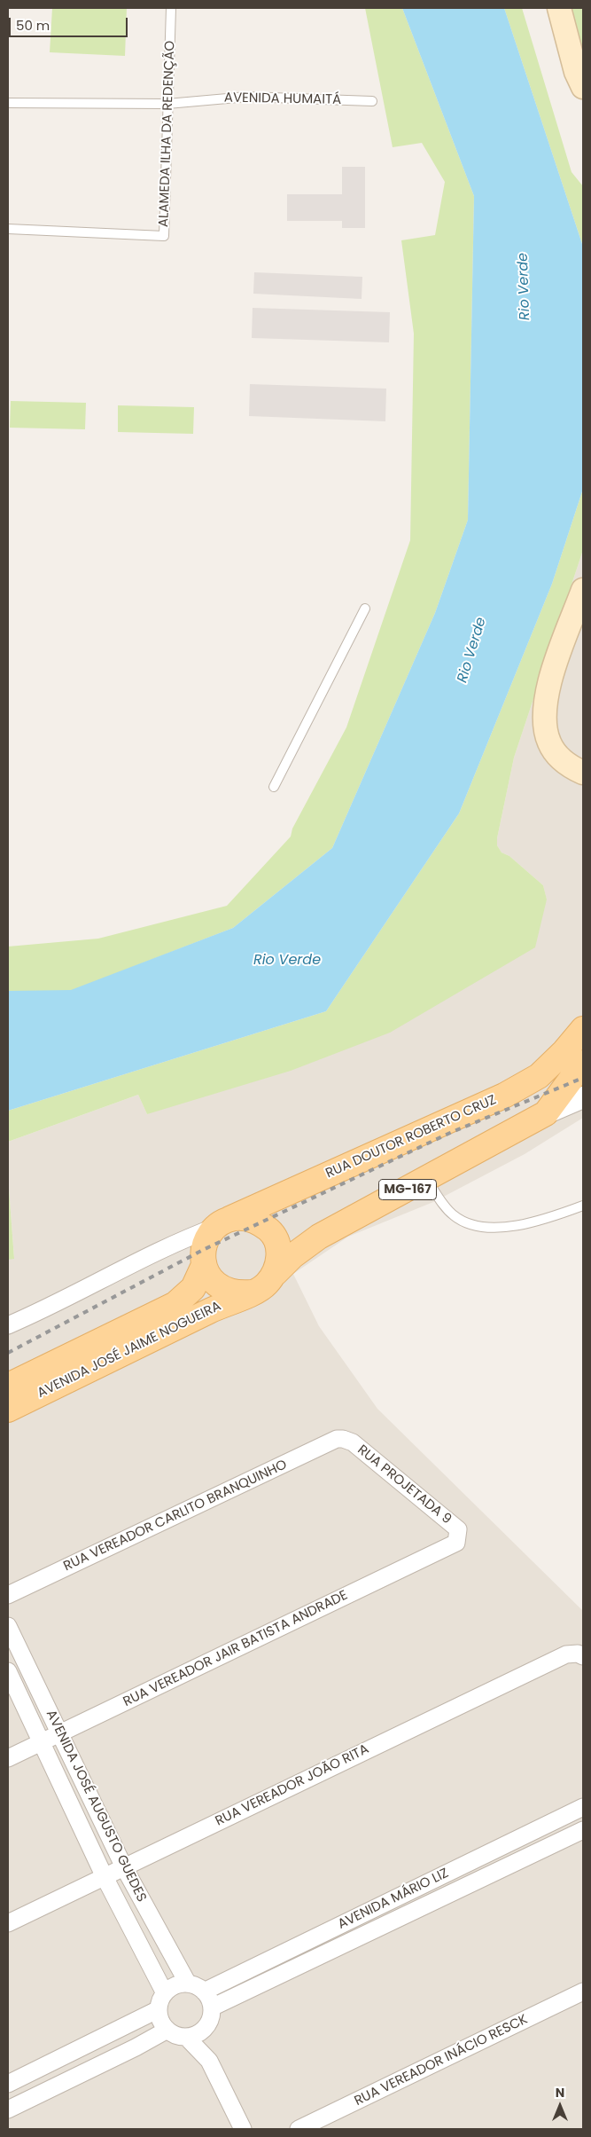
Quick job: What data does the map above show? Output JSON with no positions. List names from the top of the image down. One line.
{"streets":{"main road":["RUA DOUTOR ROBERTO CRUZ","MG-167","AVENIDA JOSÉ JAIME NOGUEIRA"],"street":["RUA PROJETADA 9","RUA VEREADOR CARLITO BRANQUINHO","RUA VEREADOR JAIR BATISTA ANDRADE","RUA VEREADOR JOÃO RITA","AVENIDA JOSÉ AUGUSTO GUEDES","AVENIDA MÁRIO LIZ","RUA VEREADOR INÁCIO RESCK"],"lane":["AVENIDA HUMAITÁ","ALAMEDA ILHA DA REDENÇÃO"]},"crossings":[["AVENIDA HUMAITÁ","ALAMEDA ILHA DA REDENÇÃO"],["RUA DOUTOR ROBERTO CRUZ","AVENIDA JOSÉ JAIME NOGUEIRA"],["RUA PROJETADA 9","RUA VEREADOR CARLITO BRANQUINHO"],["RUA PROJETADA 9","RUA VEREADOR JAIR BATISTA ANDRADE"],["RUA VEREADOR JAIR BATISTA ANDRADE","AVENIDA JOSÉ AUGUSTO GUEDES"],["RUA VEREADOR JOÃO RITA","AVENIDA JOSÉ AUGUSTO GUEDES"],["AVENIDA JOSÉ AUGUSTO GUEDES","AVENIDA MÁRIO LIZ"]],"water":["Rio Verde"],"scale_bar":"50 m","north":"top"}
